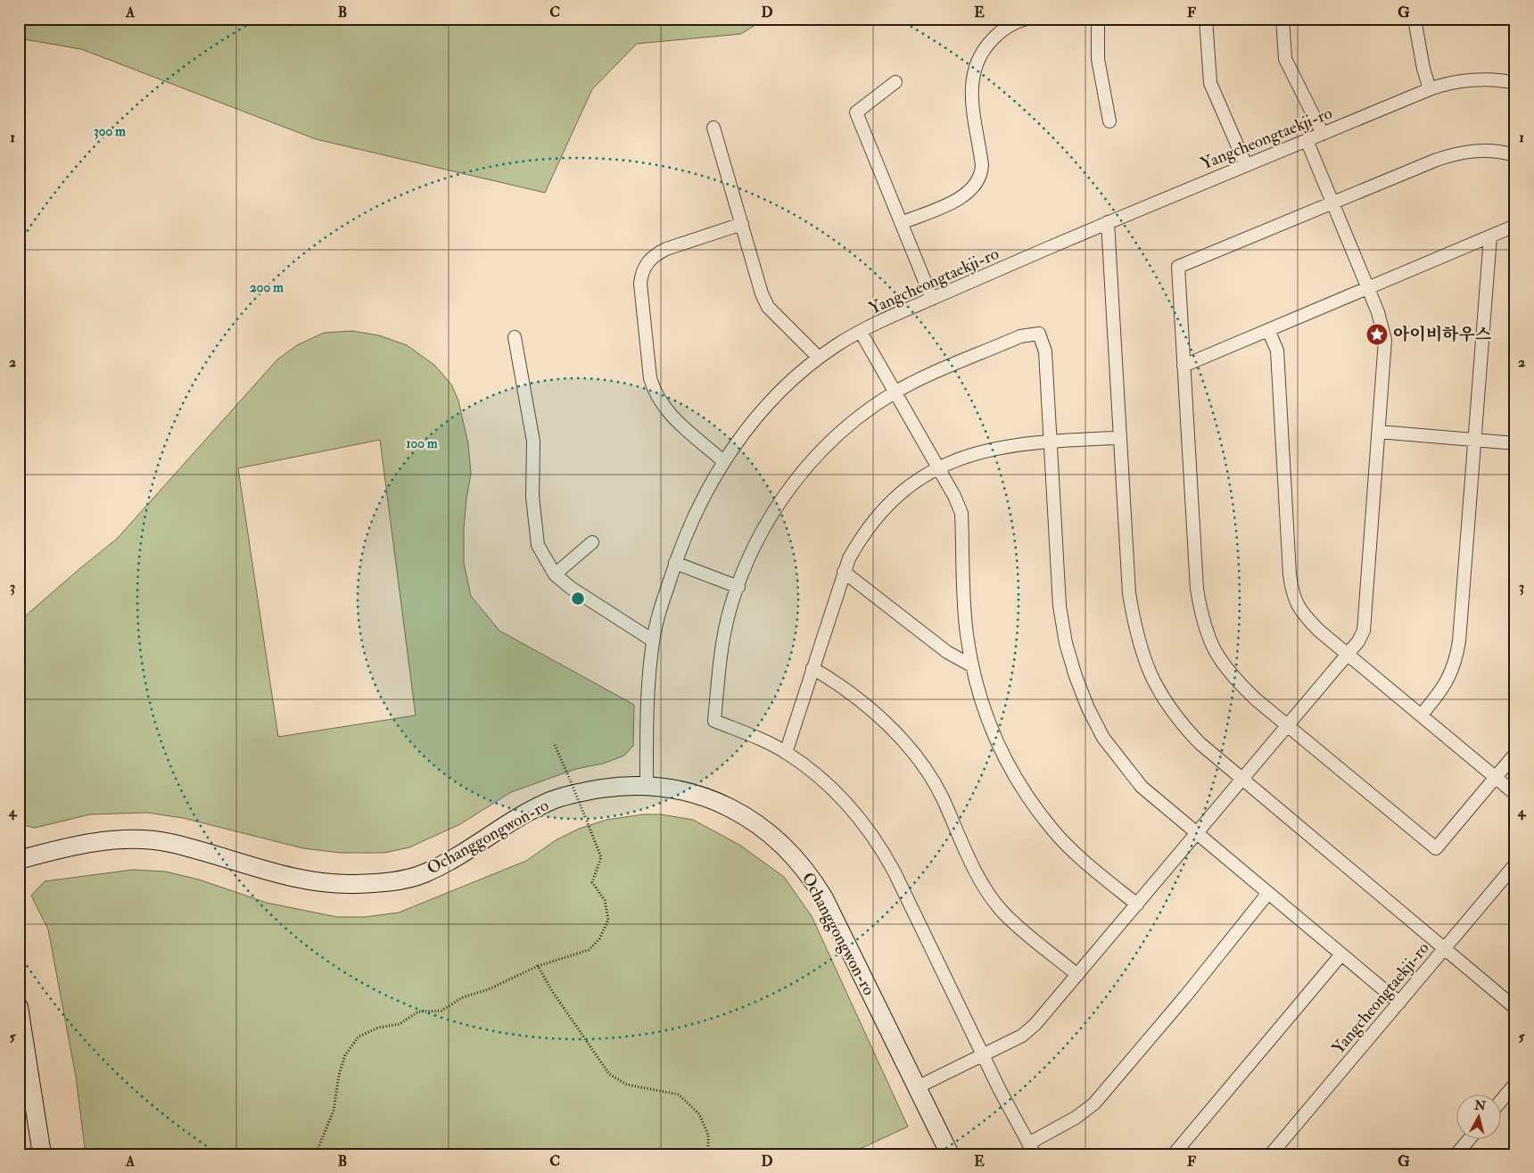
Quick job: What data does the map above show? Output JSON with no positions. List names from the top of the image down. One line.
{"streets":{"street":["Yangcheongtaekji-ro","Ochanggongwon-ro"]},"crossings":[["Yangcheongtaekji-ro","Ochanggongwon-ro"]],"places":{"place":["아이비하우스"]},"north":"top","grid":{"columns":["A","B","C","D","E","F","G"],"rows":["1","2","3","4","5"]},"rings":["300 m","200 m","100 m"]}
